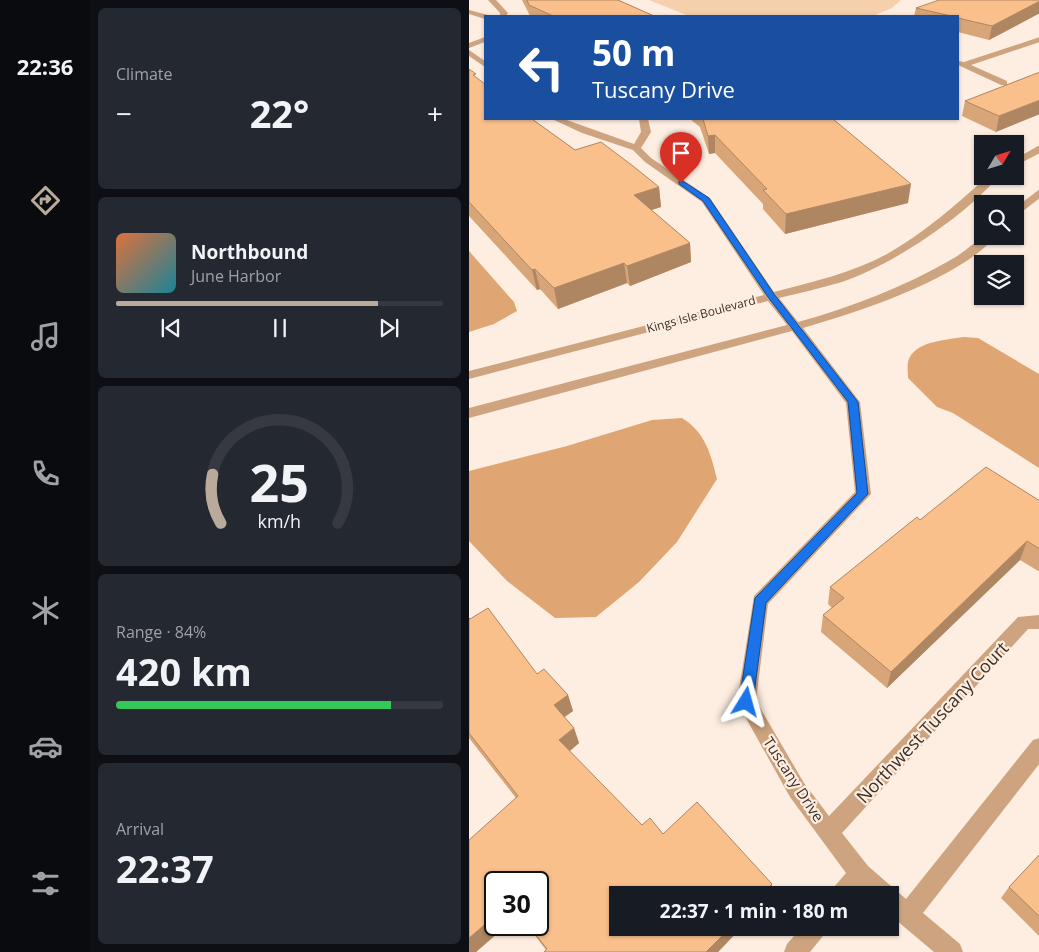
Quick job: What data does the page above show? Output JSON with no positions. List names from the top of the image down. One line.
{"streets":{"street":["Kings Isle Boulevard","Northwest Tuscany Court","Tuscany Drive"]},"crossings":[["Kings Isle Boulevard","Tuscany Drive"],["Northwest Tuscany Court","Tuscany Drive"]],"north":"top right","page":{"tabs":"22:36","tile":["Climate",["Range · 84%","420 km"],["Arrival","22:37"]],"turn":["50 m","Tuscany Drive"],"heat":["−","22°","+"],"song":["Northbound","June Harbor"],"limit":"30","trip":"22:37 · 1 min · 180 m","gauge":["25","km/h"]}}
